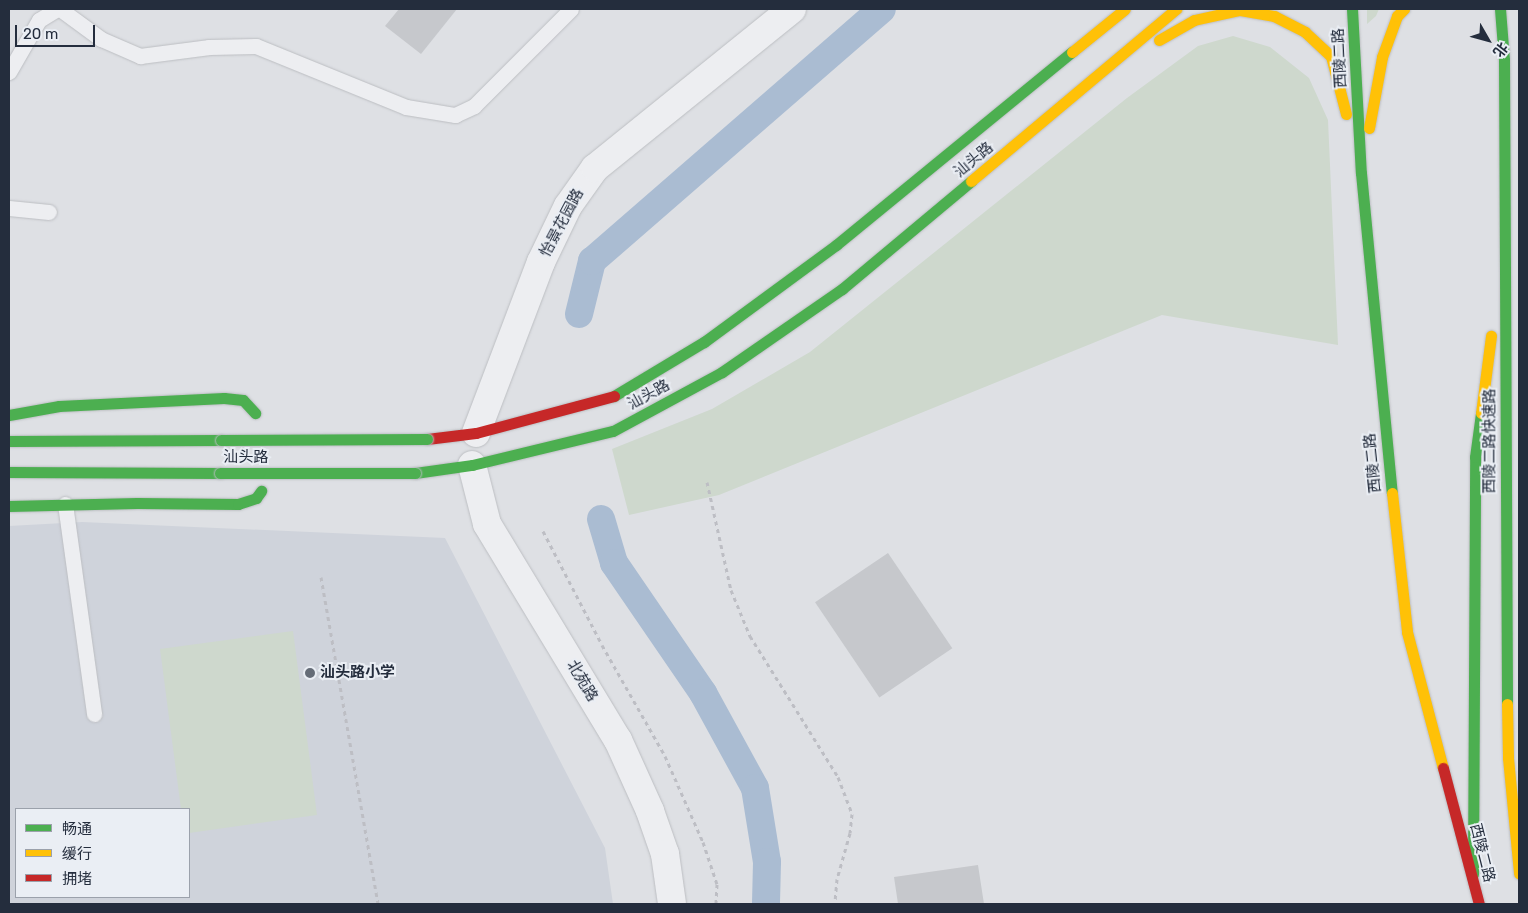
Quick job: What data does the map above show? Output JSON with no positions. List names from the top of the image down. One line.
{"streets":{"main road":["西陵二路","汕头路","西陵二路快速路"],"street":["怡景花园路","北苑路"]},"crossings":[["汕头路","怡景花园路"],["汕头路","北苑路"]],"places":["汕头路小学"],"legend":["畅通","缓行","拥堵"],"scale_bar":"20 m","north":"bottom right"}
